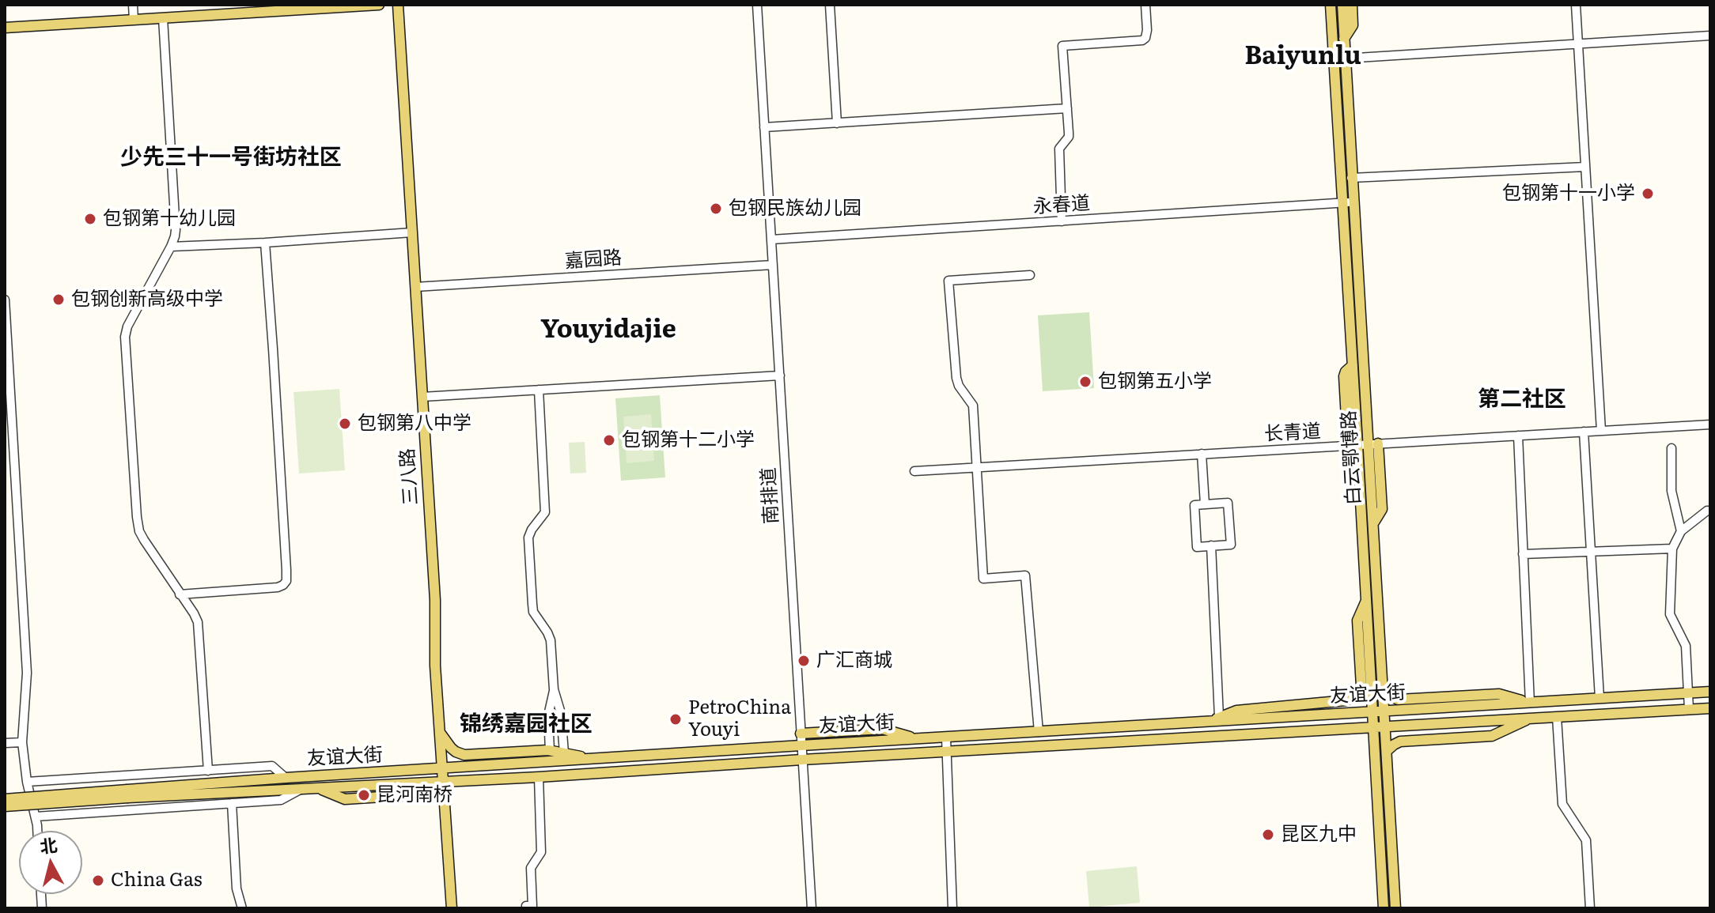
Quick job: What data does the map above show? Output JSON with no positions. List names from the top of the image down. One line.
{"streets":{"main road":["白云鄂博路","三八路","友谊大街"],"street":["永春道","嘉园路","长青道","南排道"]},"crossings":[["永春道","白云鄂博路"],["永春道","南排道"],["嘉园路","三八路"],["嘉园路","南排道"],["长青道","白云鄂博路"],["白云鄂博路","友谊大街"],["三八路","友谊大街"],["南排道","友谊大街"]],"districts":["Baiyunlu","少先三十一号街坊社区","Youyidajie","第二社区","锦绣嘉园社区"],"places":["包钢第十一小学","包钢民族幼儿园","包钢第十幼儿园","包钢创新高级中学","包钢第五小学","包钢第八中学","包钢第十二小学","广汇商城","PetroChina Youyi","昆河南桥","昆区九中","China Gas"],"north":"top"}
